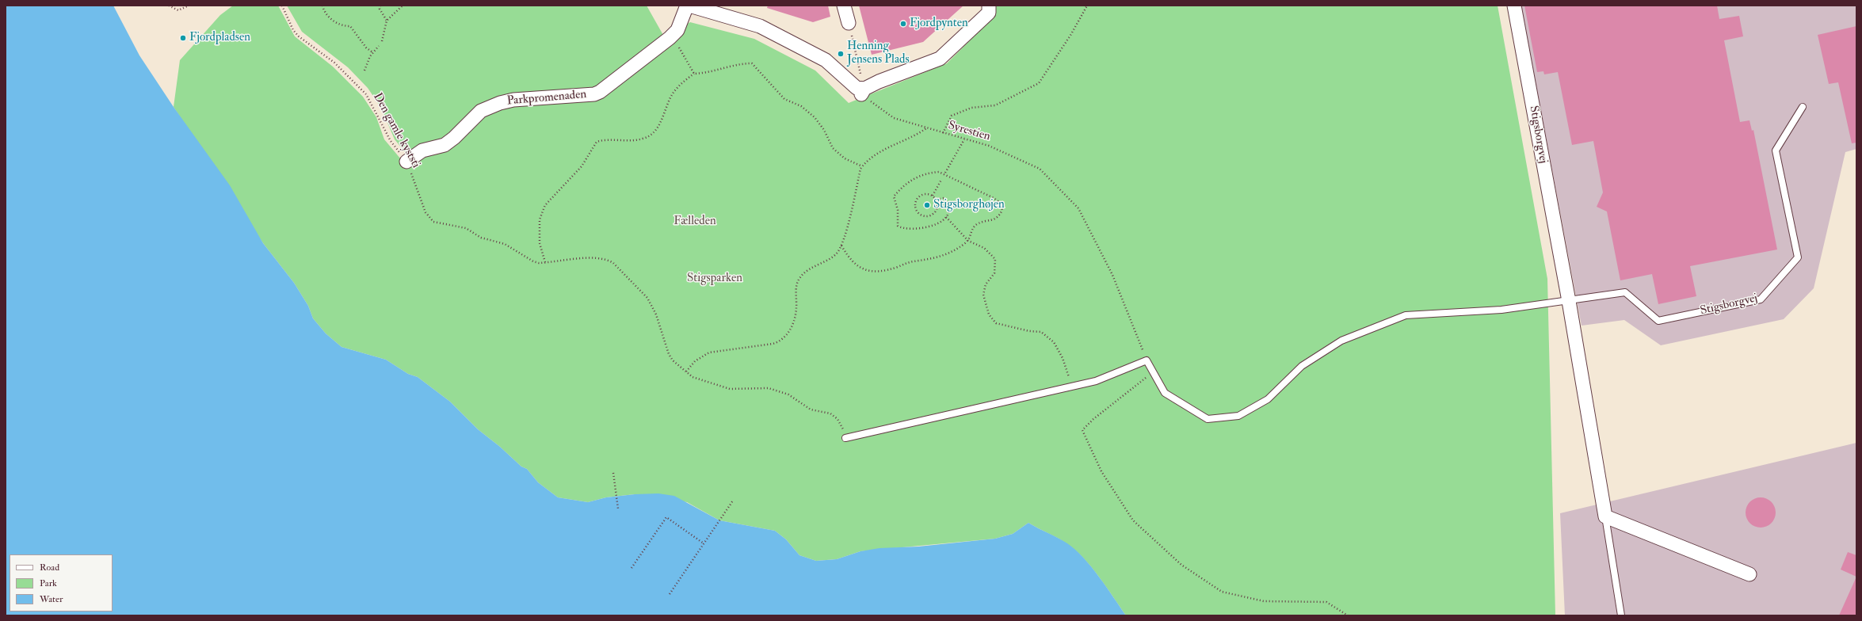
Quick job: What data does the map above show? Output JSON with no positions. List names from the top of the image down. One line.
{"streets":{"street":["Parkpromenaden","Stigsborgvej"],"path":["Den gamle kyststi","Syrestien"]},"crossings":[["Parkpromenaden","Den gamle kyststi"],["Parkpromenaden","Syrestien"]],"parks":["Fælleden","Stigsparken"],"places":["Fjordpynten","Fjordpladsen","Henning Jensens Plads","Stigsborghøjen"],"legend":["Road","Park","Water"]}
